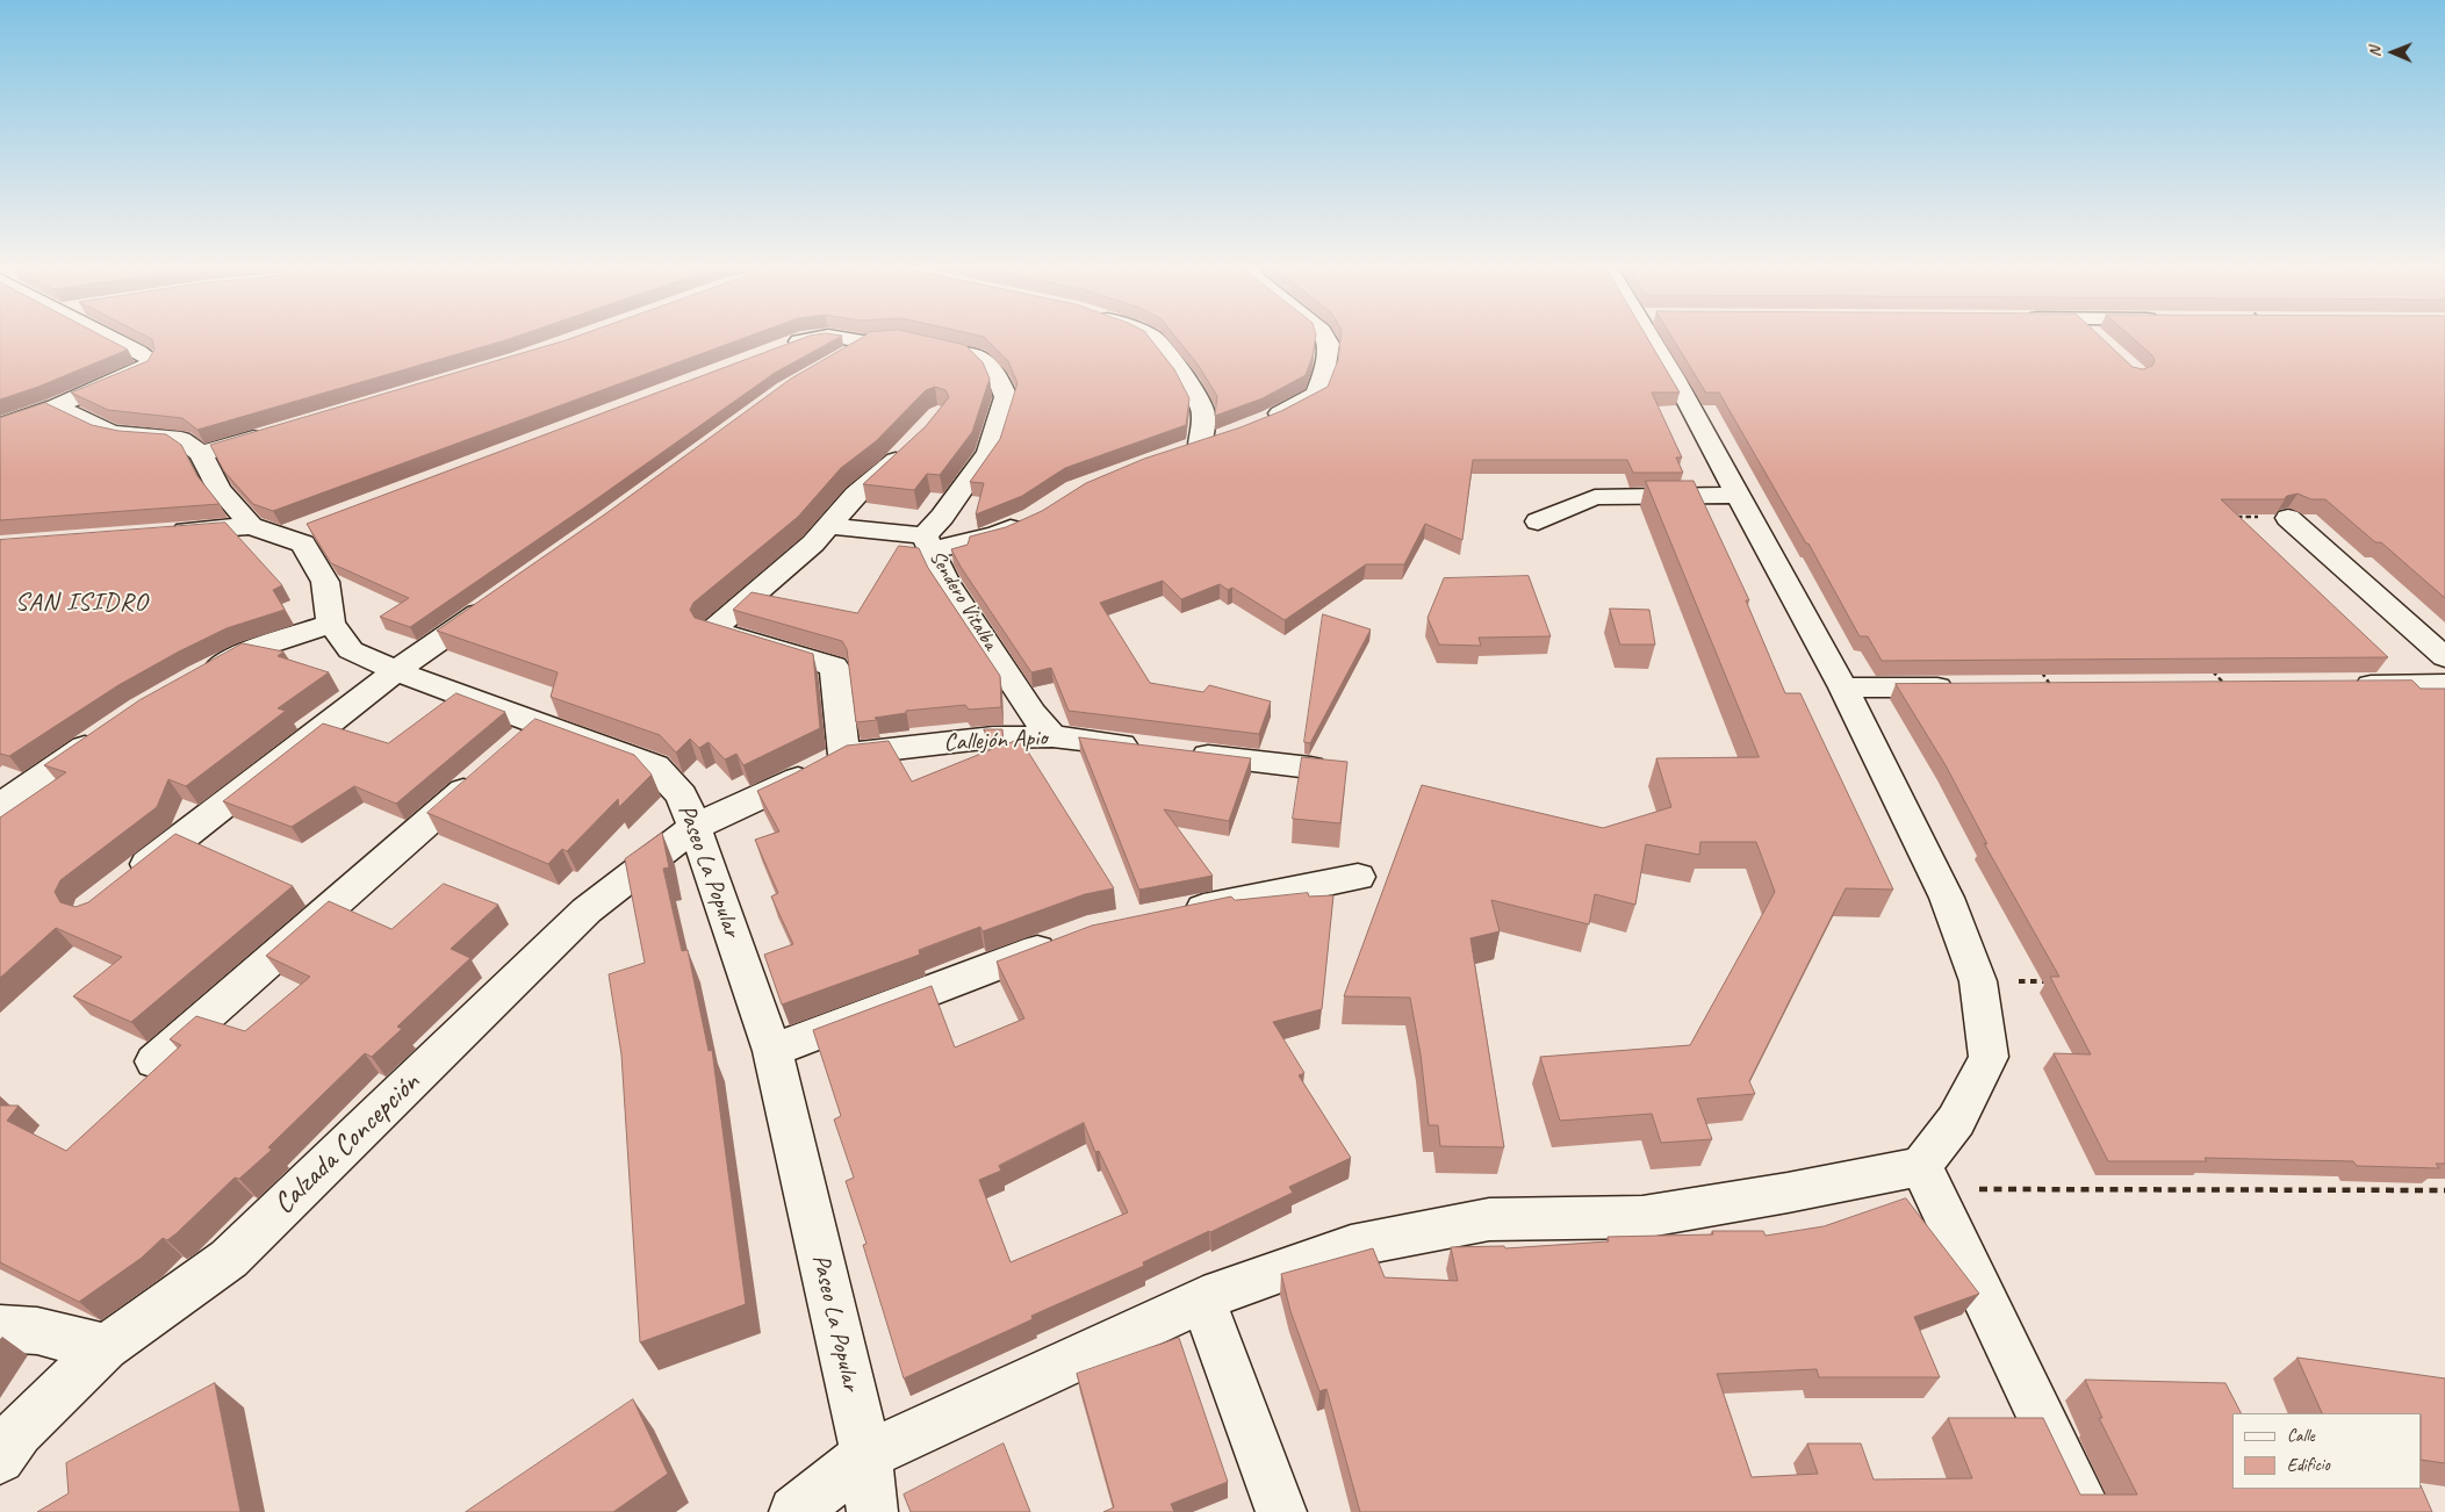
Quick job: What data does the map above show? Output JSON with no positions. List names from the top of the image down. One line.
{"streets":{"street":["Sendero Vitalba","Callejón Apio","Paseo La Popular","Calzada Concepción"]},"crossings":[["Sendero Vitalba","Callejón Apio"],["Callejón Apio","Paseo La Popular"],["Callejón Apio","Calzada Concepción"],["Paseo La Popular","Calzada Concepción"]],"districts":["SAN ISIDRO"],"legend":["Calle","Edificio"],"north":"left"}
